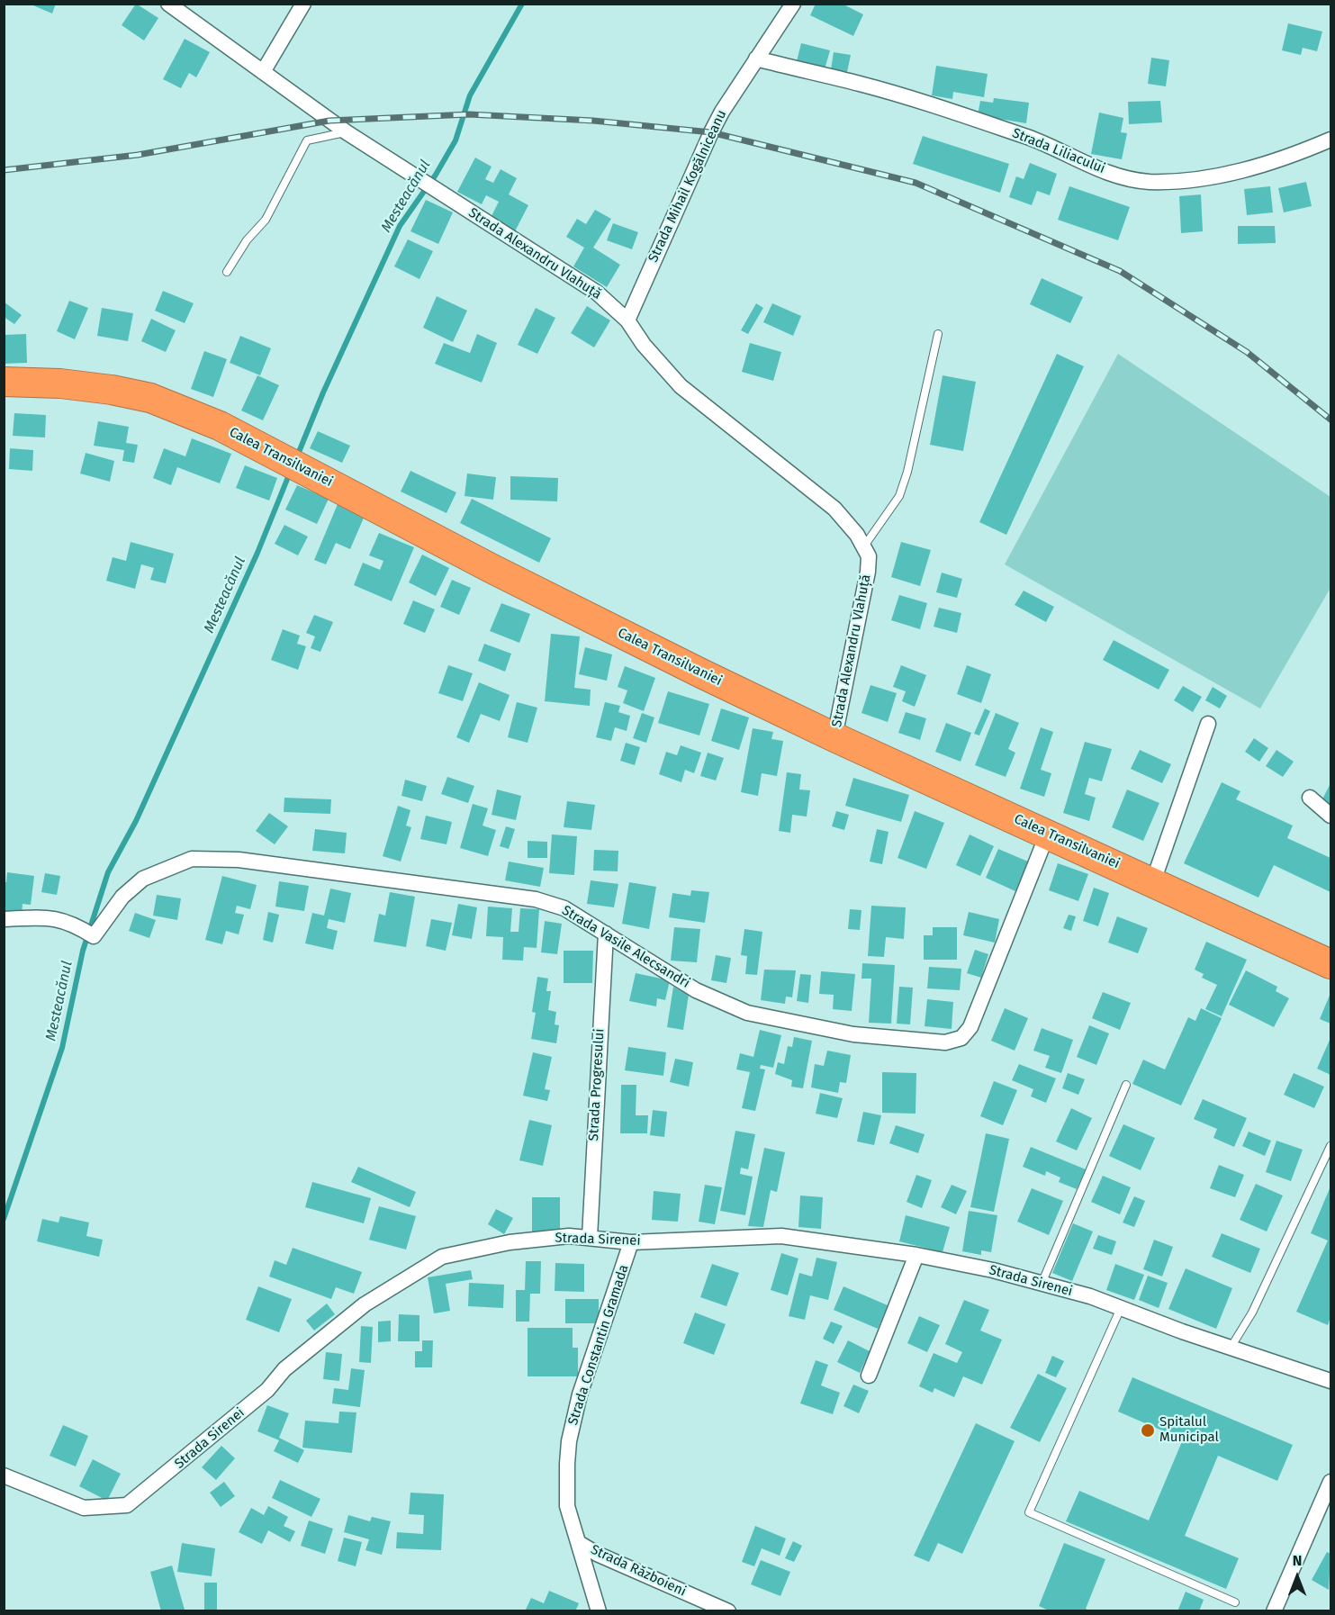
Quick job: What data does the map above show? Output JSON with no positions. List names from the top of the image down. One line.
{"streets":{"highway":["Calea Transilvaniei"],"street":["Strada Liliacului","Strada Mihail Kogălniceanu","Strada Alexandru Vlahuță","Strada Vasile Alecsandri","Strada Progresului","Strada Sirenei","Strada Constantin Gramada","Strada Războieni"]},"crossings":[["Strada Liliacului","Strada Mihail Kogălniceanu"],["Strada Mihail Kogălniceanu","Strada Alexandru Vlahuță"],["Strada Alexandru Vlahuță","Calea Transilvaniei"],["Calea Transilvaniei","Strada Vasile Alecsandri"],["Strada Vasile Alecsandri","Strada Progresului"],["Strada Progresului","Strada Sirenei"],["Strada Sirenei","Strada Constantin Gramada"],["Strada Constantin Gramada","Strada Războieni"]],"water":["Mesteacănul"],"places":["Spitalul Municipal"],"north":"top"}
